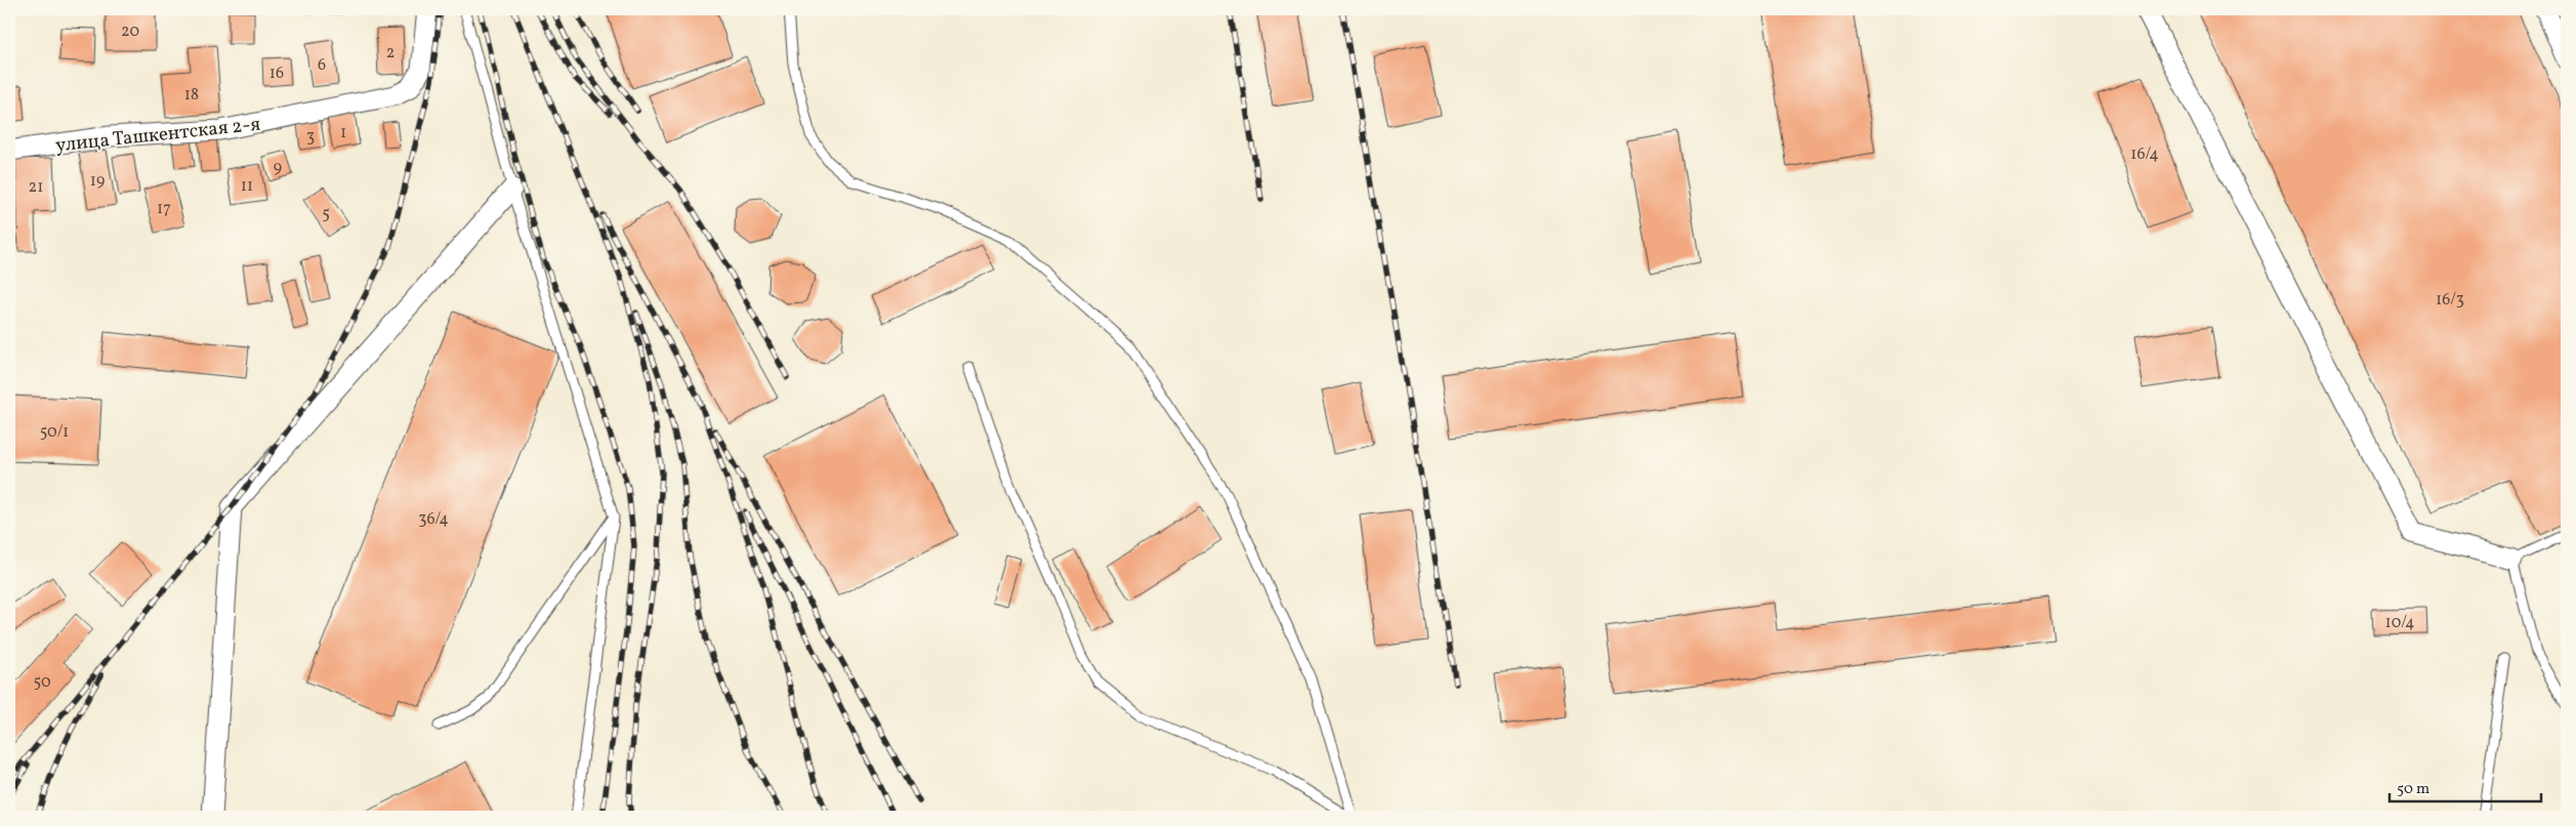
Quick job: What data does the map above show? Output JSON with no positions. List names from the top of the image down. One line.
{"streets":{"street":["улица Ташкентская 2-я"]},"house_numbers":["20","2","6","16","18","1","3","16/4","9","19","11","21","17","5","16/3","50/1","36/4","10/4","50"],"scale_bar":"50 m"}
